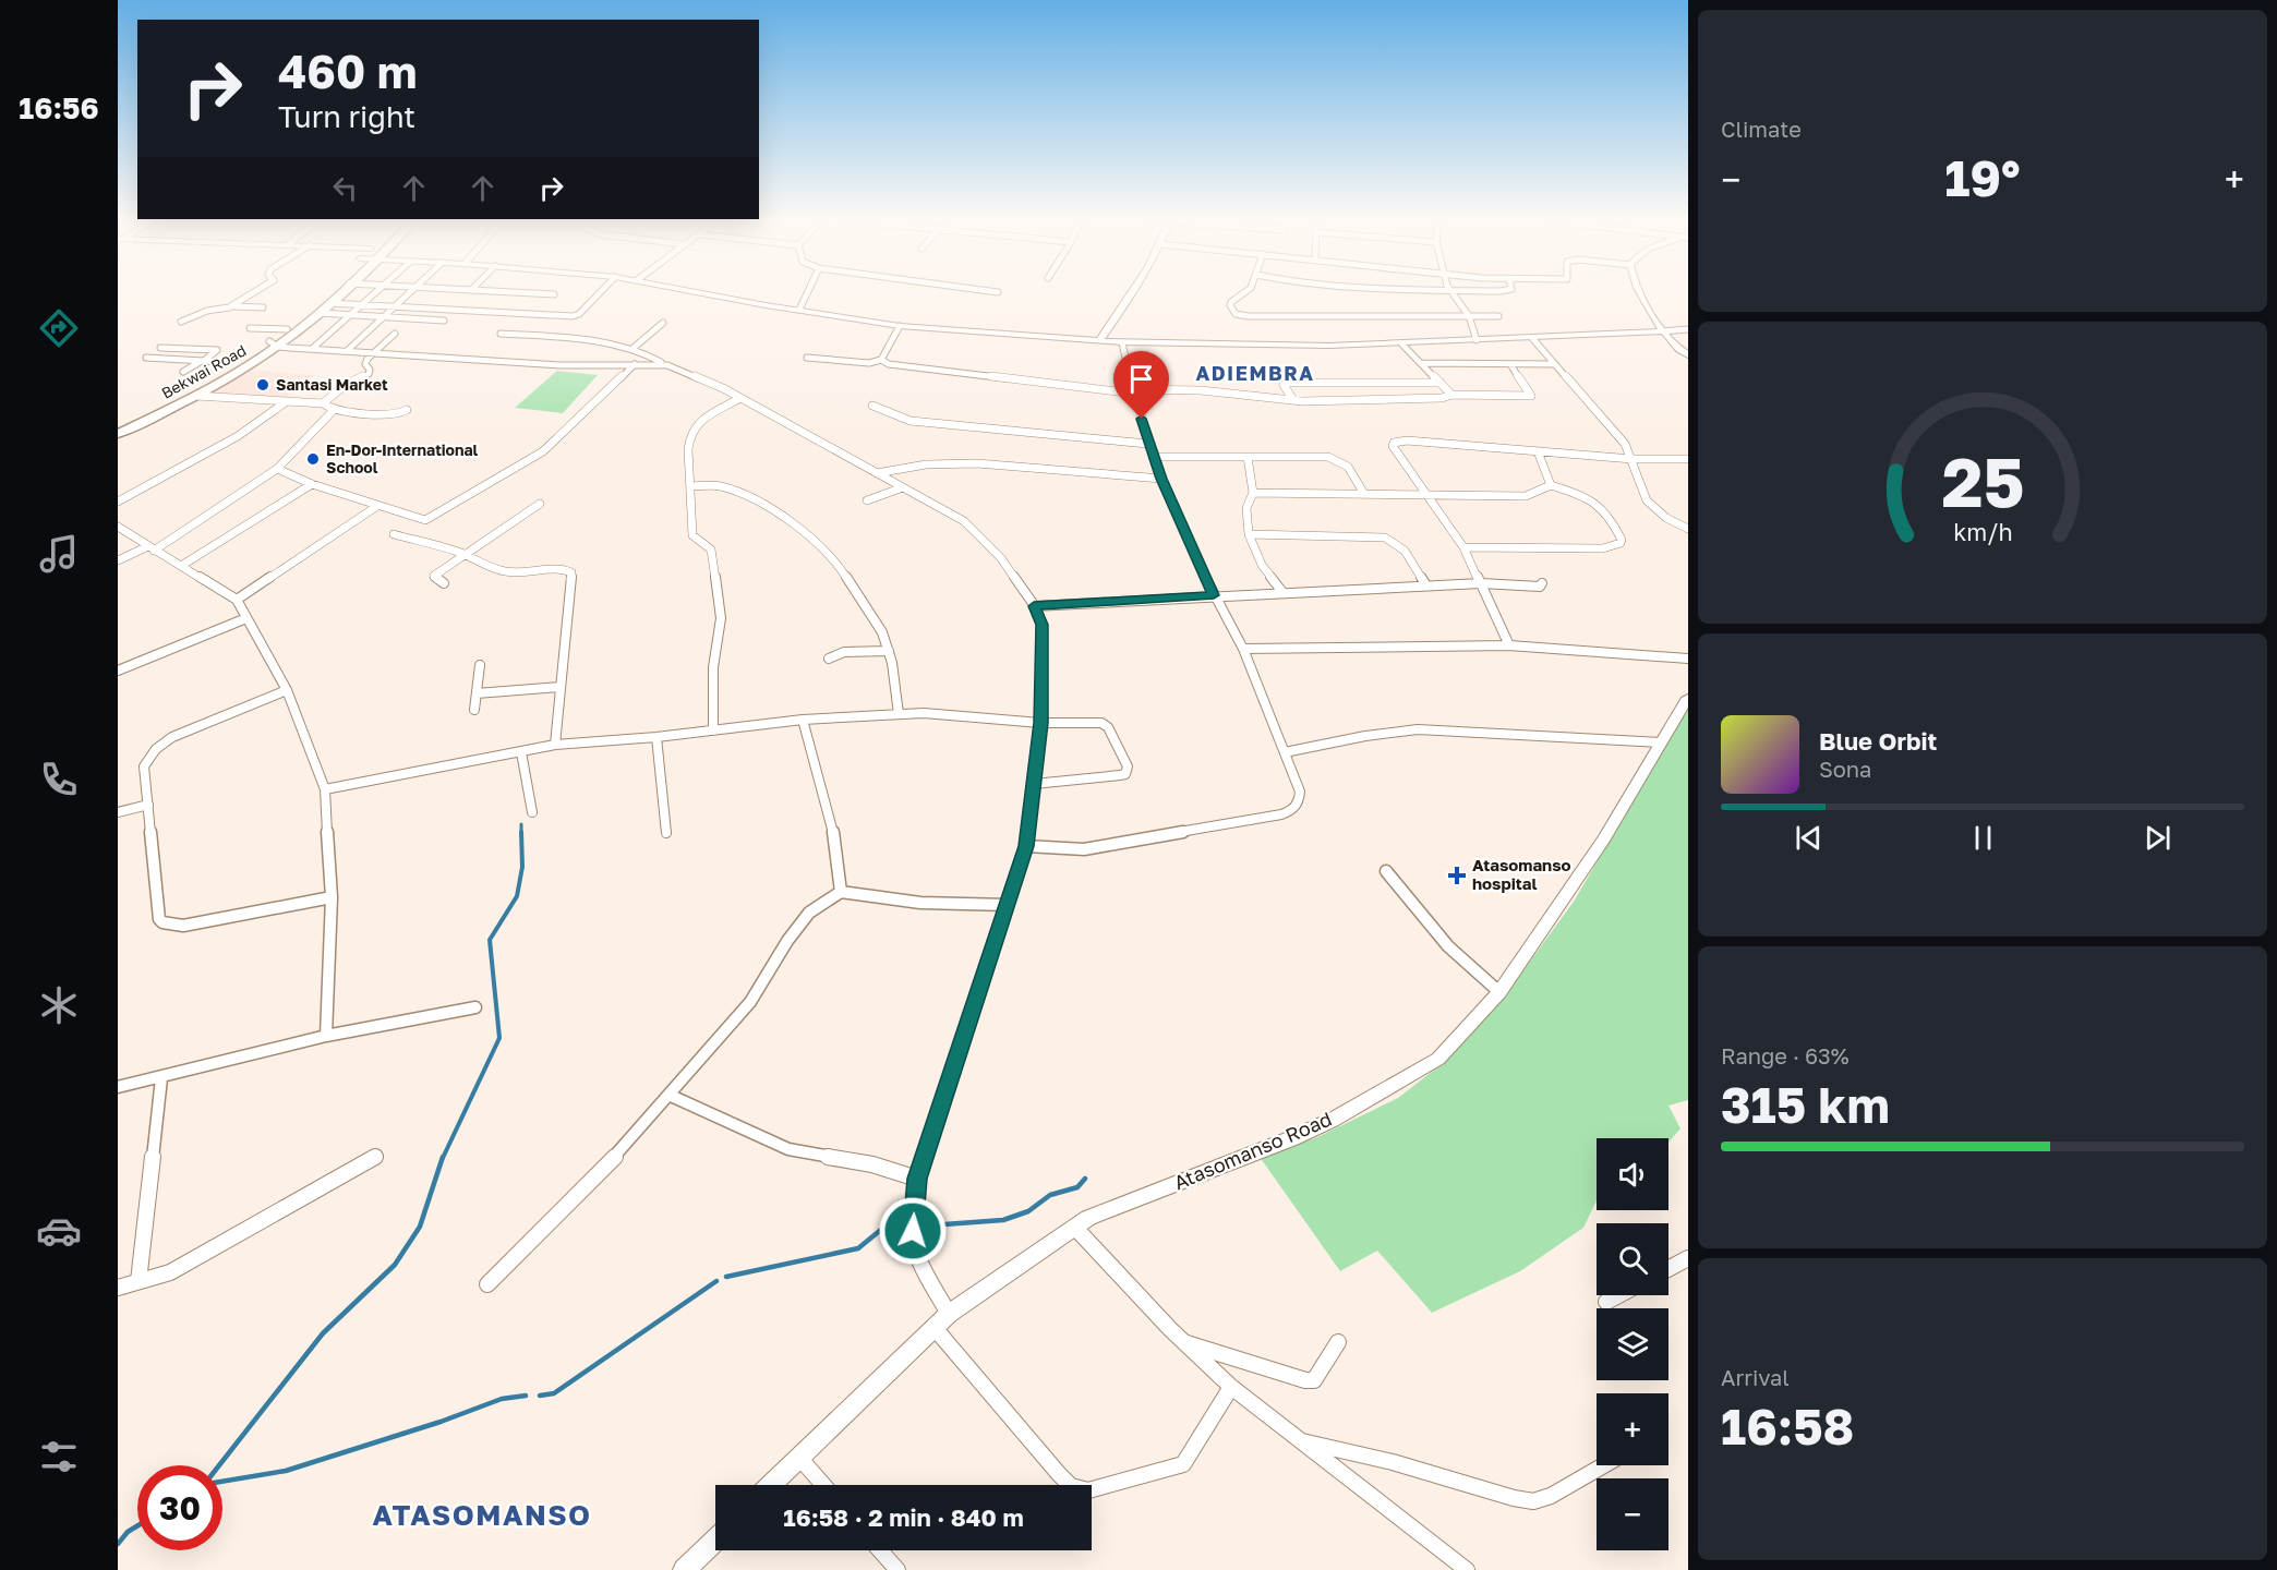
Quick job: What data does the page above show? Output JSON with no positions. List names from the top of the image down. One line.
{"streets":{"highway":["Bekwai Road"],"street":["Atasomanso Road"]},"districts":["ADIEMBRA","ATASOMANSO"],"places":{"other":["Santasi Market","En-Dor-International School"],"health":["Atasomanso hospital"]},"page":{"tabs":"16:56","tile":["Climate",["Range · 63%","315 km"],["Arrival","16:58"]],"turn":["460 m","Turn right"],"heat":["−","19°","+"],"song":["Blue Orbit","Sona"],"map_buttons":["+","−"],"limit":"30","trip":"16:58 · 2 min · 840 m","gauge":["25","km/h"]}}
